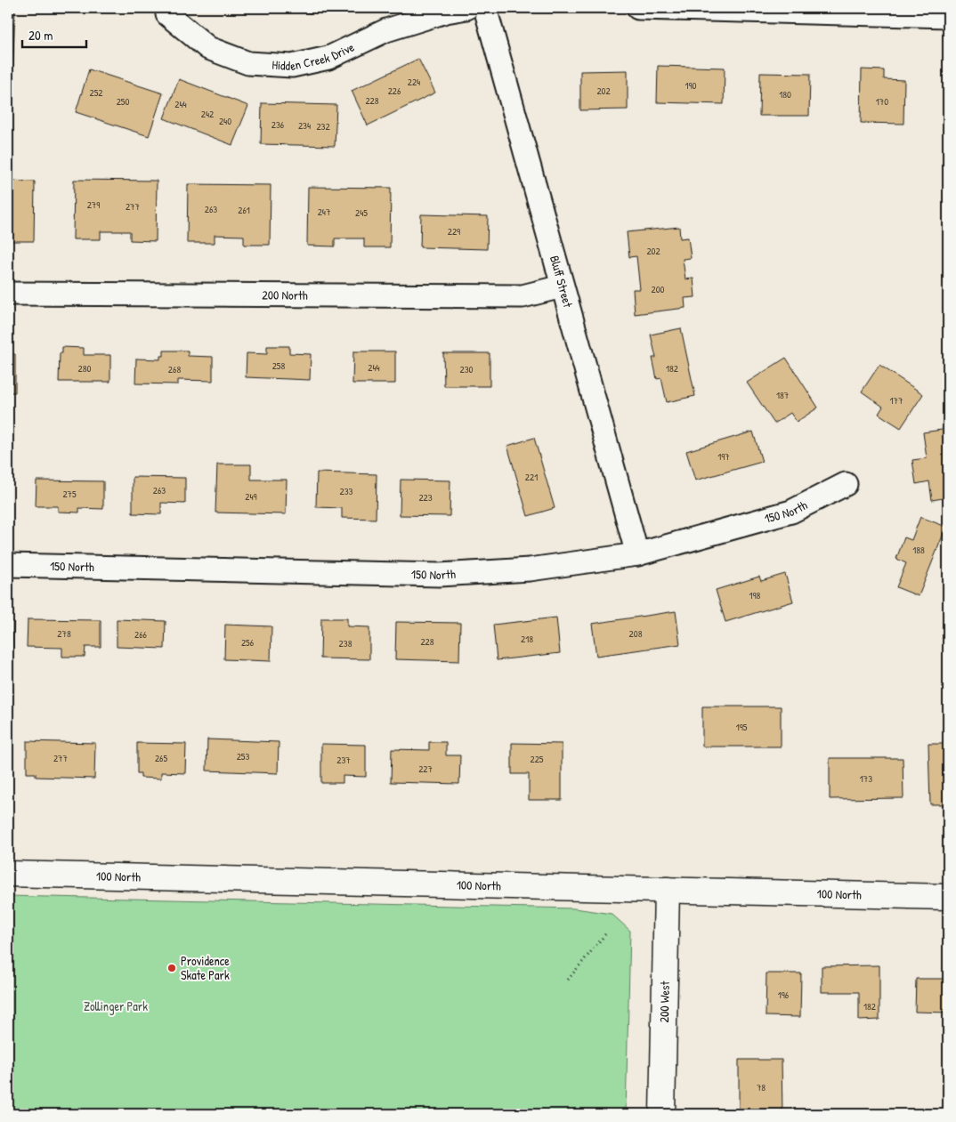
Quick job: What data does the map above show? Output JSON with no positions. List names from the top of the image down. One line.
{"streets":{"street":["Hidden Creek Drive","Bluff Street","200 North","150 North","100 North","200 West"]},"crossings":[["Bluff Street","200 North"],["Bluff Street","150 North"],["100 North","200 West"]],"parks":["Zollinger Park"],"places":["Providence Skate Park"],"house_numbers":["224","190","226","202","252","180","228","250","170","244","242","240","236","234","232","279","277","263","261","247","245","229","202","200","258","244","280","182","268","230","187","177","197","221","263","233","275","249","223","188","198","278","208","266","218","228","256","238","195","253","277","265","225","237","227","173","196","182","78"],"scale_bar":"20 m"}
